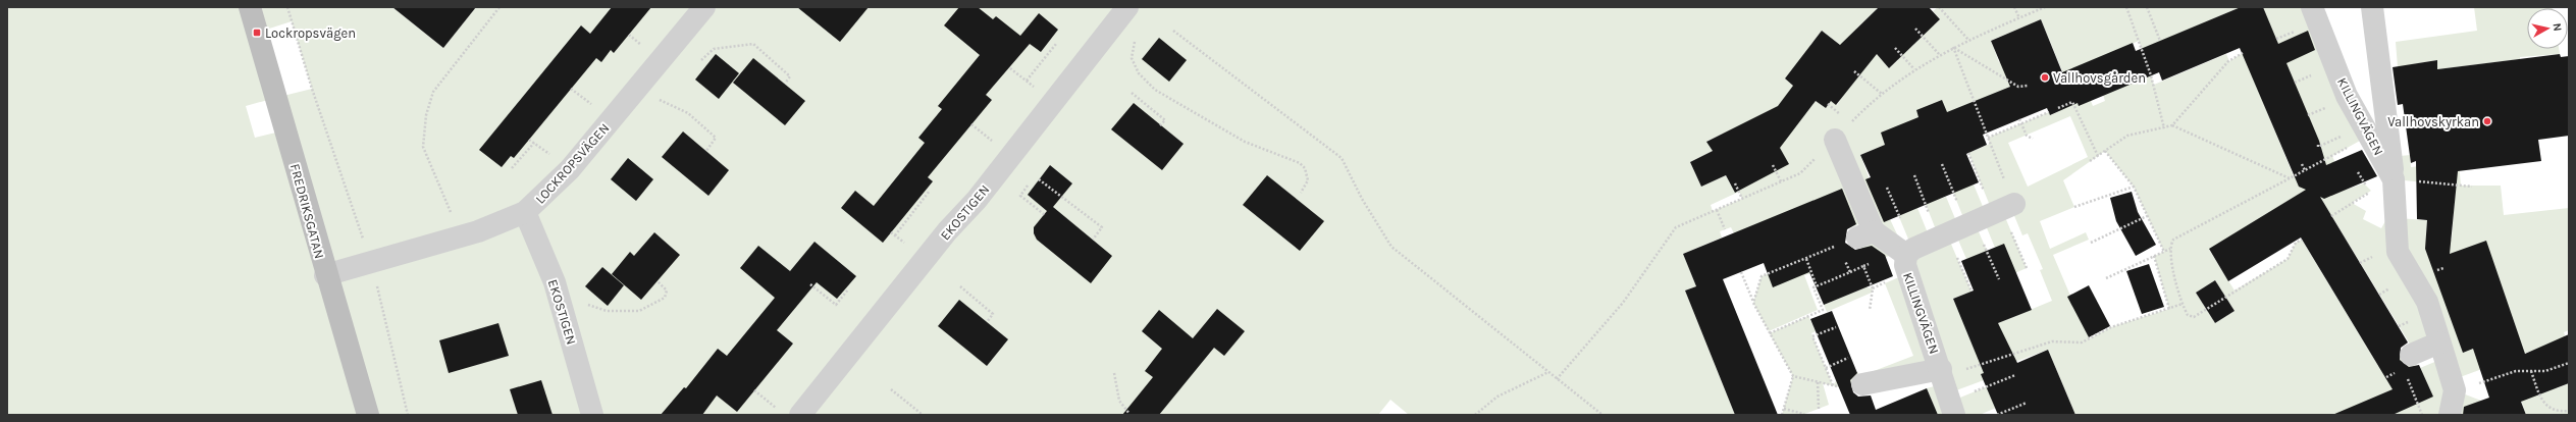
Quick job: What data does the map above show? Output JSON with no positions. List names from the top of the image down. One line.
{"streets":{"street":["KILLINGVÄGEN","LOCKROPSVÄGEN","FREDRIKSGATAN","EKOSTIGEN"]},"crossings":[["LOCKROPSVÄGEN","FREDRIKSGATAN"],["LOCKROPSVÄGEN","EKOSTIGEN"]],"places":{"transit":["Lockropsvägen"],"other":["Vallhovsgården","Vallhovskyrkan"]},"north":"right"}
